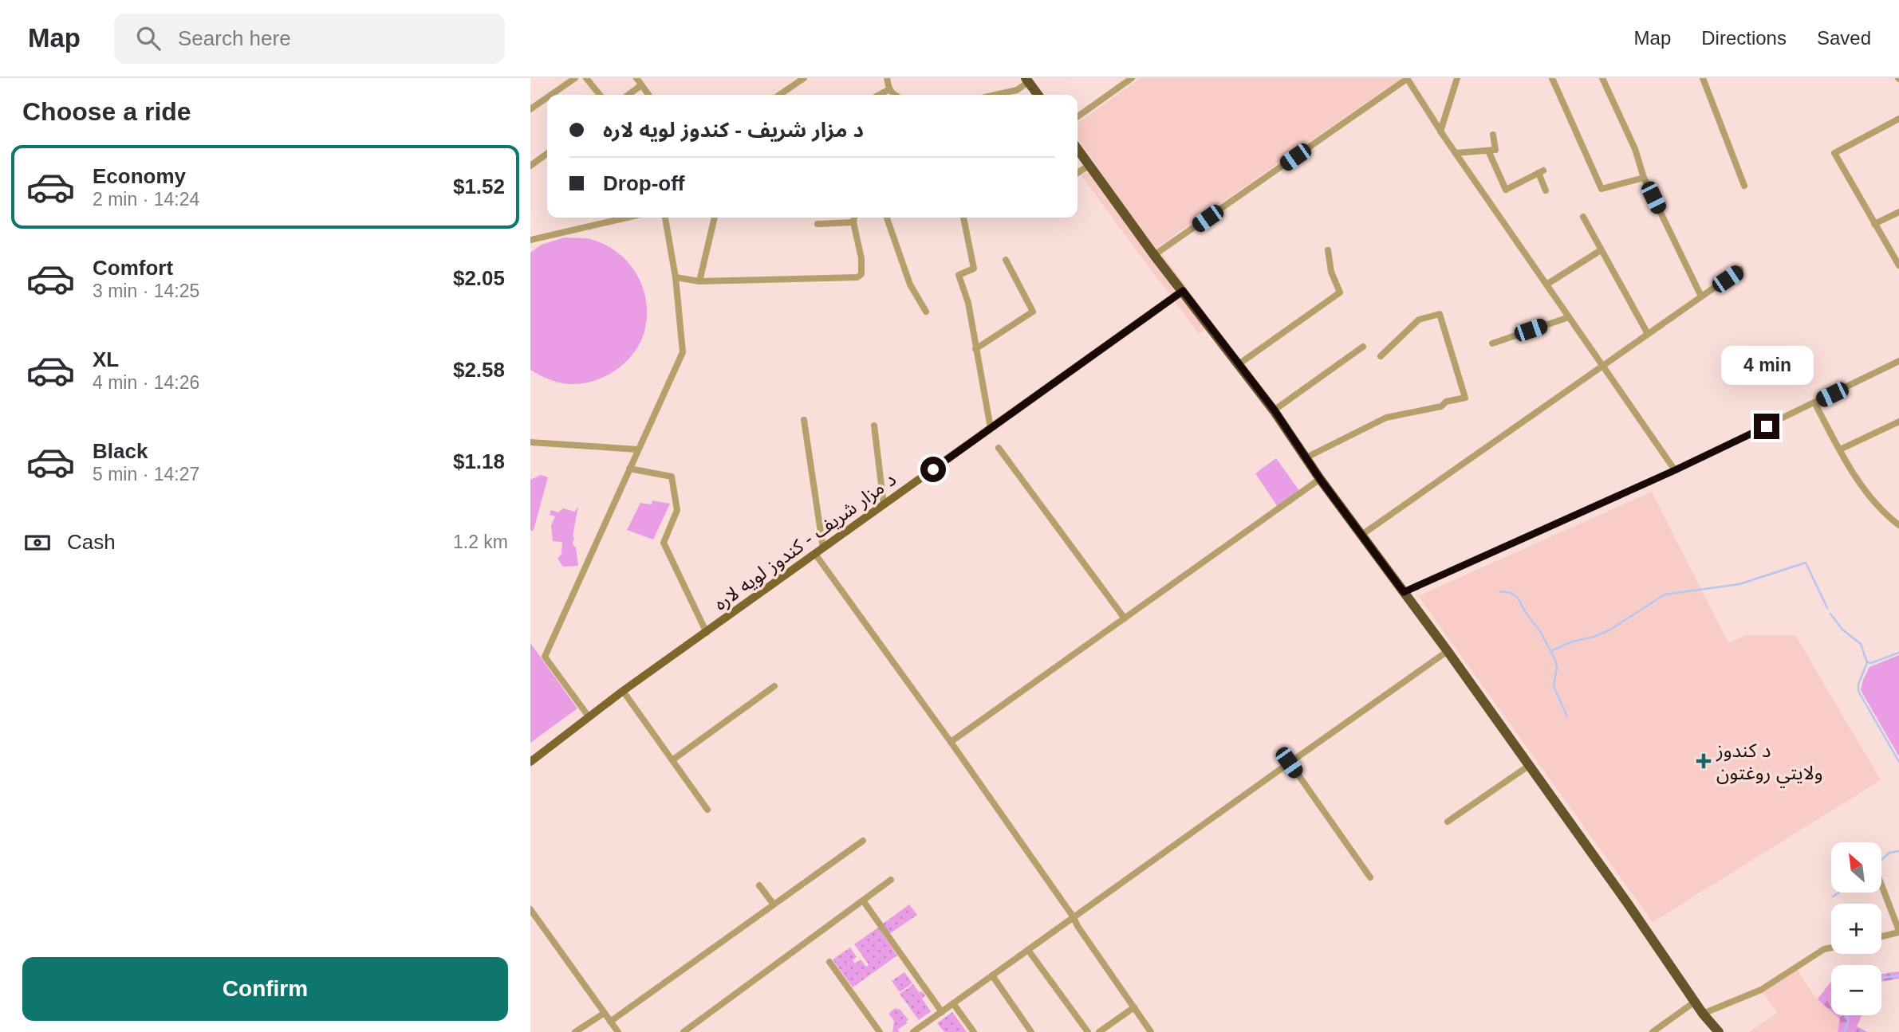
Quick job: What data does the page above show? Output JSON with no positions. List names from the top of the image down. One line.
{"streets":{"main road":["د مزار شریف - کندوز لویه لاره"]},"places":{"health":["د کندوز ولایتي روغتون"]},"north":"top left","page":{"header":"Map","search":"Search here","nav":["Map","Directions","Saved"],"heading":"Choose a ride","banner":["د مزار شریف - کندوز لویه لاره","Drop-off"],"list":[{"name":"Economy","note":"2 min · 14:24","value":"$1.52"},{"name":"Comfort","note":"3 min · 14:25","value":"$2.05"},{"name":"XL","note":"4 min · 14:26","value":"$2.58"},{"name":"Black","note":"5 min · 14:27","value":"$1.18"}],"bubble":"4 min","pay":["Cash","1.2 km"],"map_buttons":["+","−"],"buttons":"Confirm"}}
